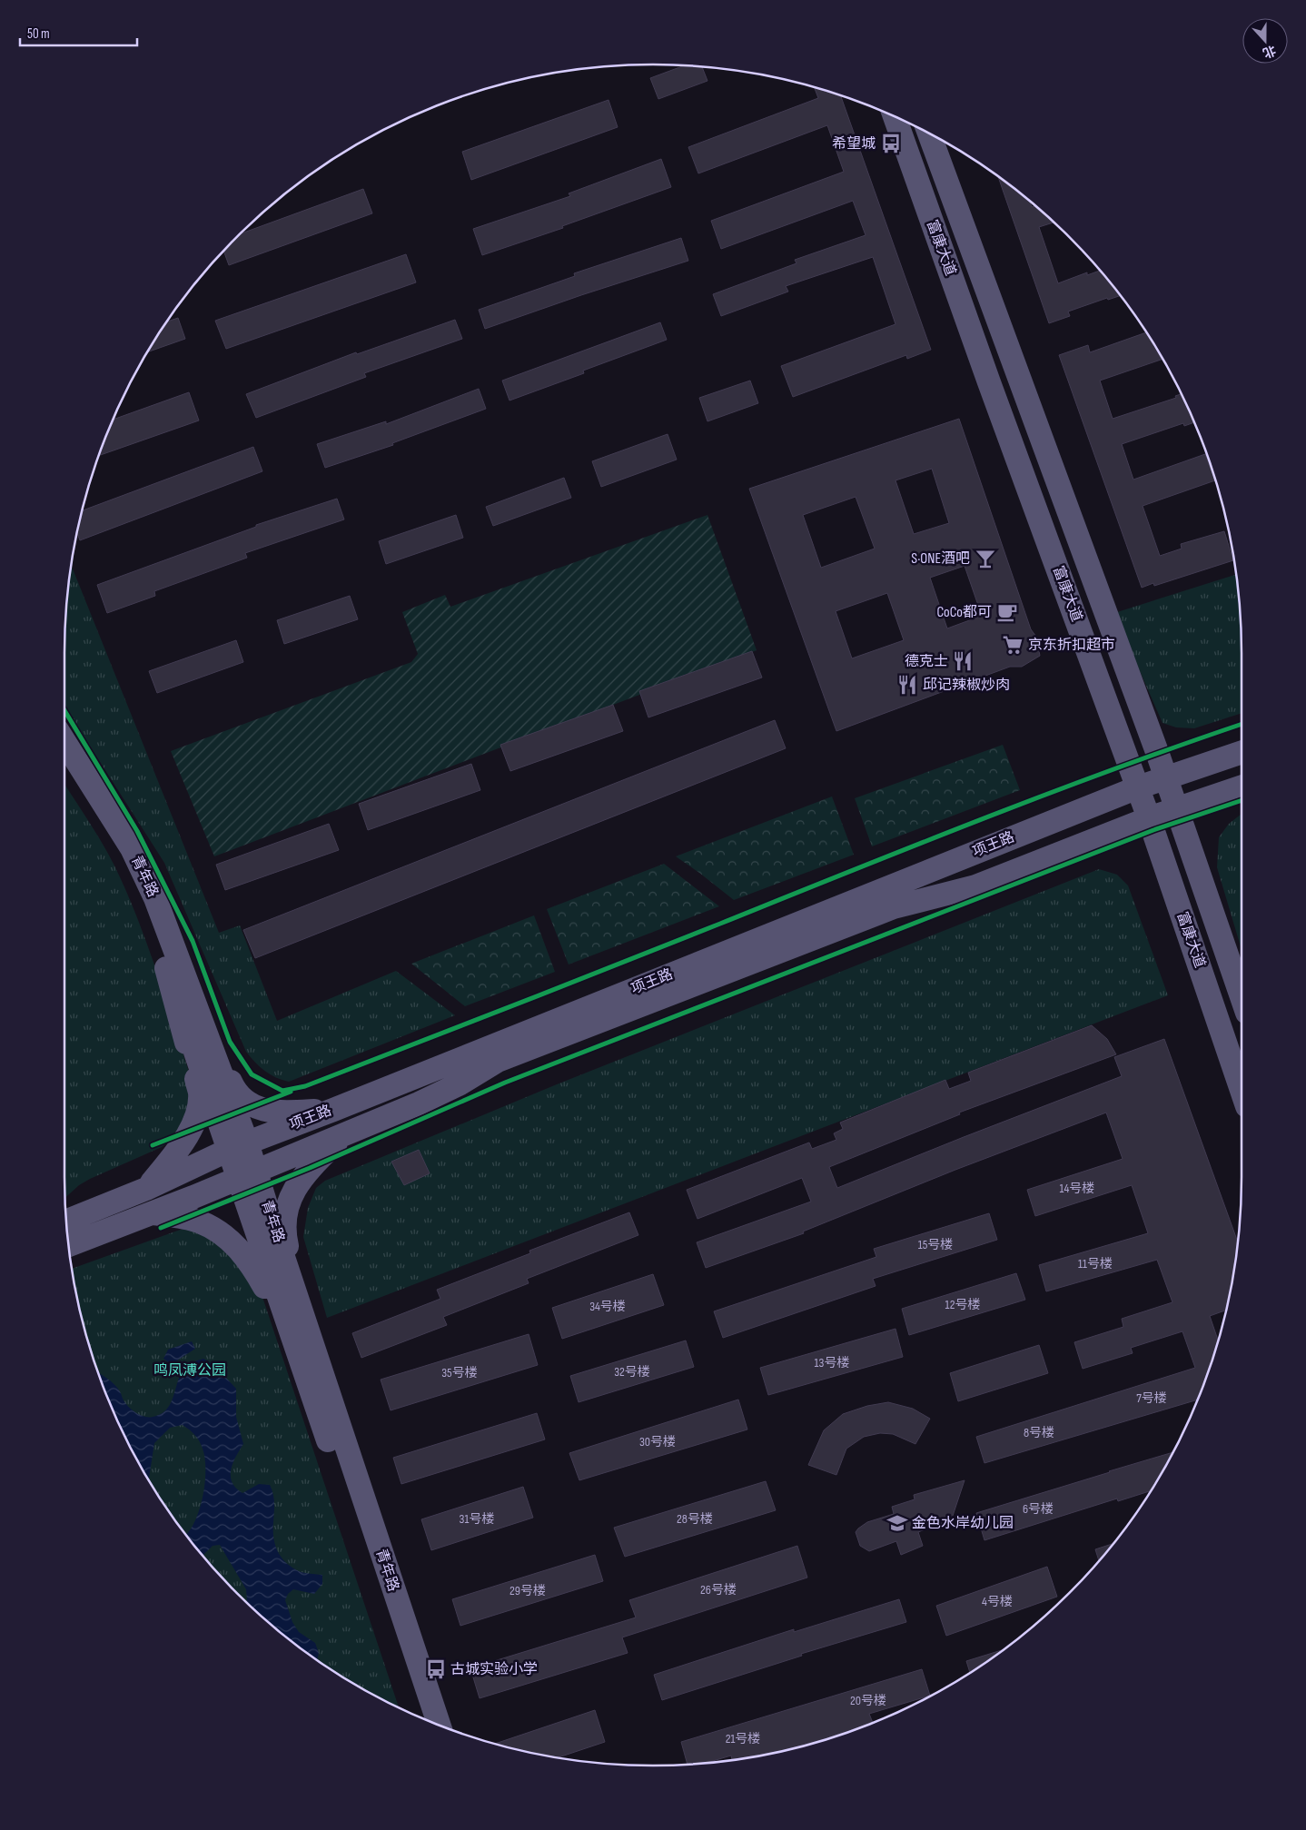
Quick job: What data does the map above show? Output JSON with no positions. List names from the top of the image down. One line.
{"streets":{"street":["富康大道","项王路","青年路"]},"crossings":[["富康大道","项王路"],["项王路","青年路"]],"parks":["鸣凤溥公园"],"places":{"bus stop":["希望城","古城实验小学"],"bar":["S·ONE酒吧"],"cafe":["CoCo都可"],"supermarket":["京东折扣超市"],"restaurant":["德克士","邱记辣椒炒肉"],"school or university":["金色水岸幼儿园"]},"house_numbers":["14号楼","15号楼","11号楼","12号楼","34号楼","13号楼","32号楼","35号楼","7号楼","8号楼","30号楼","6号楼","31号楼","28号楼","26号楼","29号楼","4号楼","20号楼","21号楼"],"scale_bar":"50 m","north":"bottom"}
